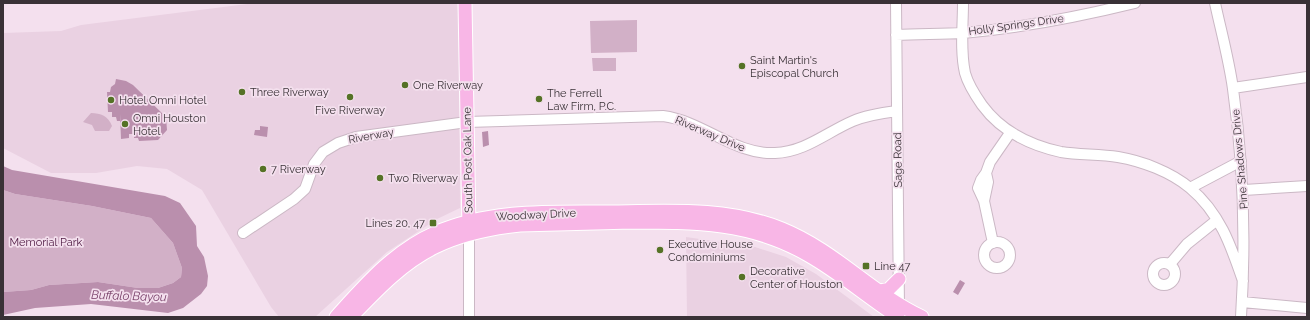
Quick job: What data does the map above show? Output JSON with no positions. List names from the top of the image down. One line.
{"streets":{"main road":["South Post Oak Lane","Woodway Drive"],"street":["Holly Springs Drive","Riverway Drive","Riverway","Pine Shadows Drive","Sage Road"]},"crossings":[["Holly Springs Drive","Sage Road"],["Riverway Drive","Riverway"],["Riverway Drive","South Post Oak Lane"],["Riverway Drive","Sage Road"],["Riverway","South Post Oak Lane"],["South Post Oak Lane","Woodway Drive"],["Sage Road","Woodway Drive"]],"water":["Buffalo Bayou"],"parks":["Memorial Park"],"places":{"other":["Saint Martin's Episcopal Church","One Riverway","Three Riverway","Five Riverway","The Ferrell Law Firm, P.C.","Hotel Omni Hotel","Omni Houston Hotel","7 Riverway","Two Riverway","Executive House Condominiums","Decorative Center of Houston"],"transit":["Lines 20, 47","Line 47"]}}
